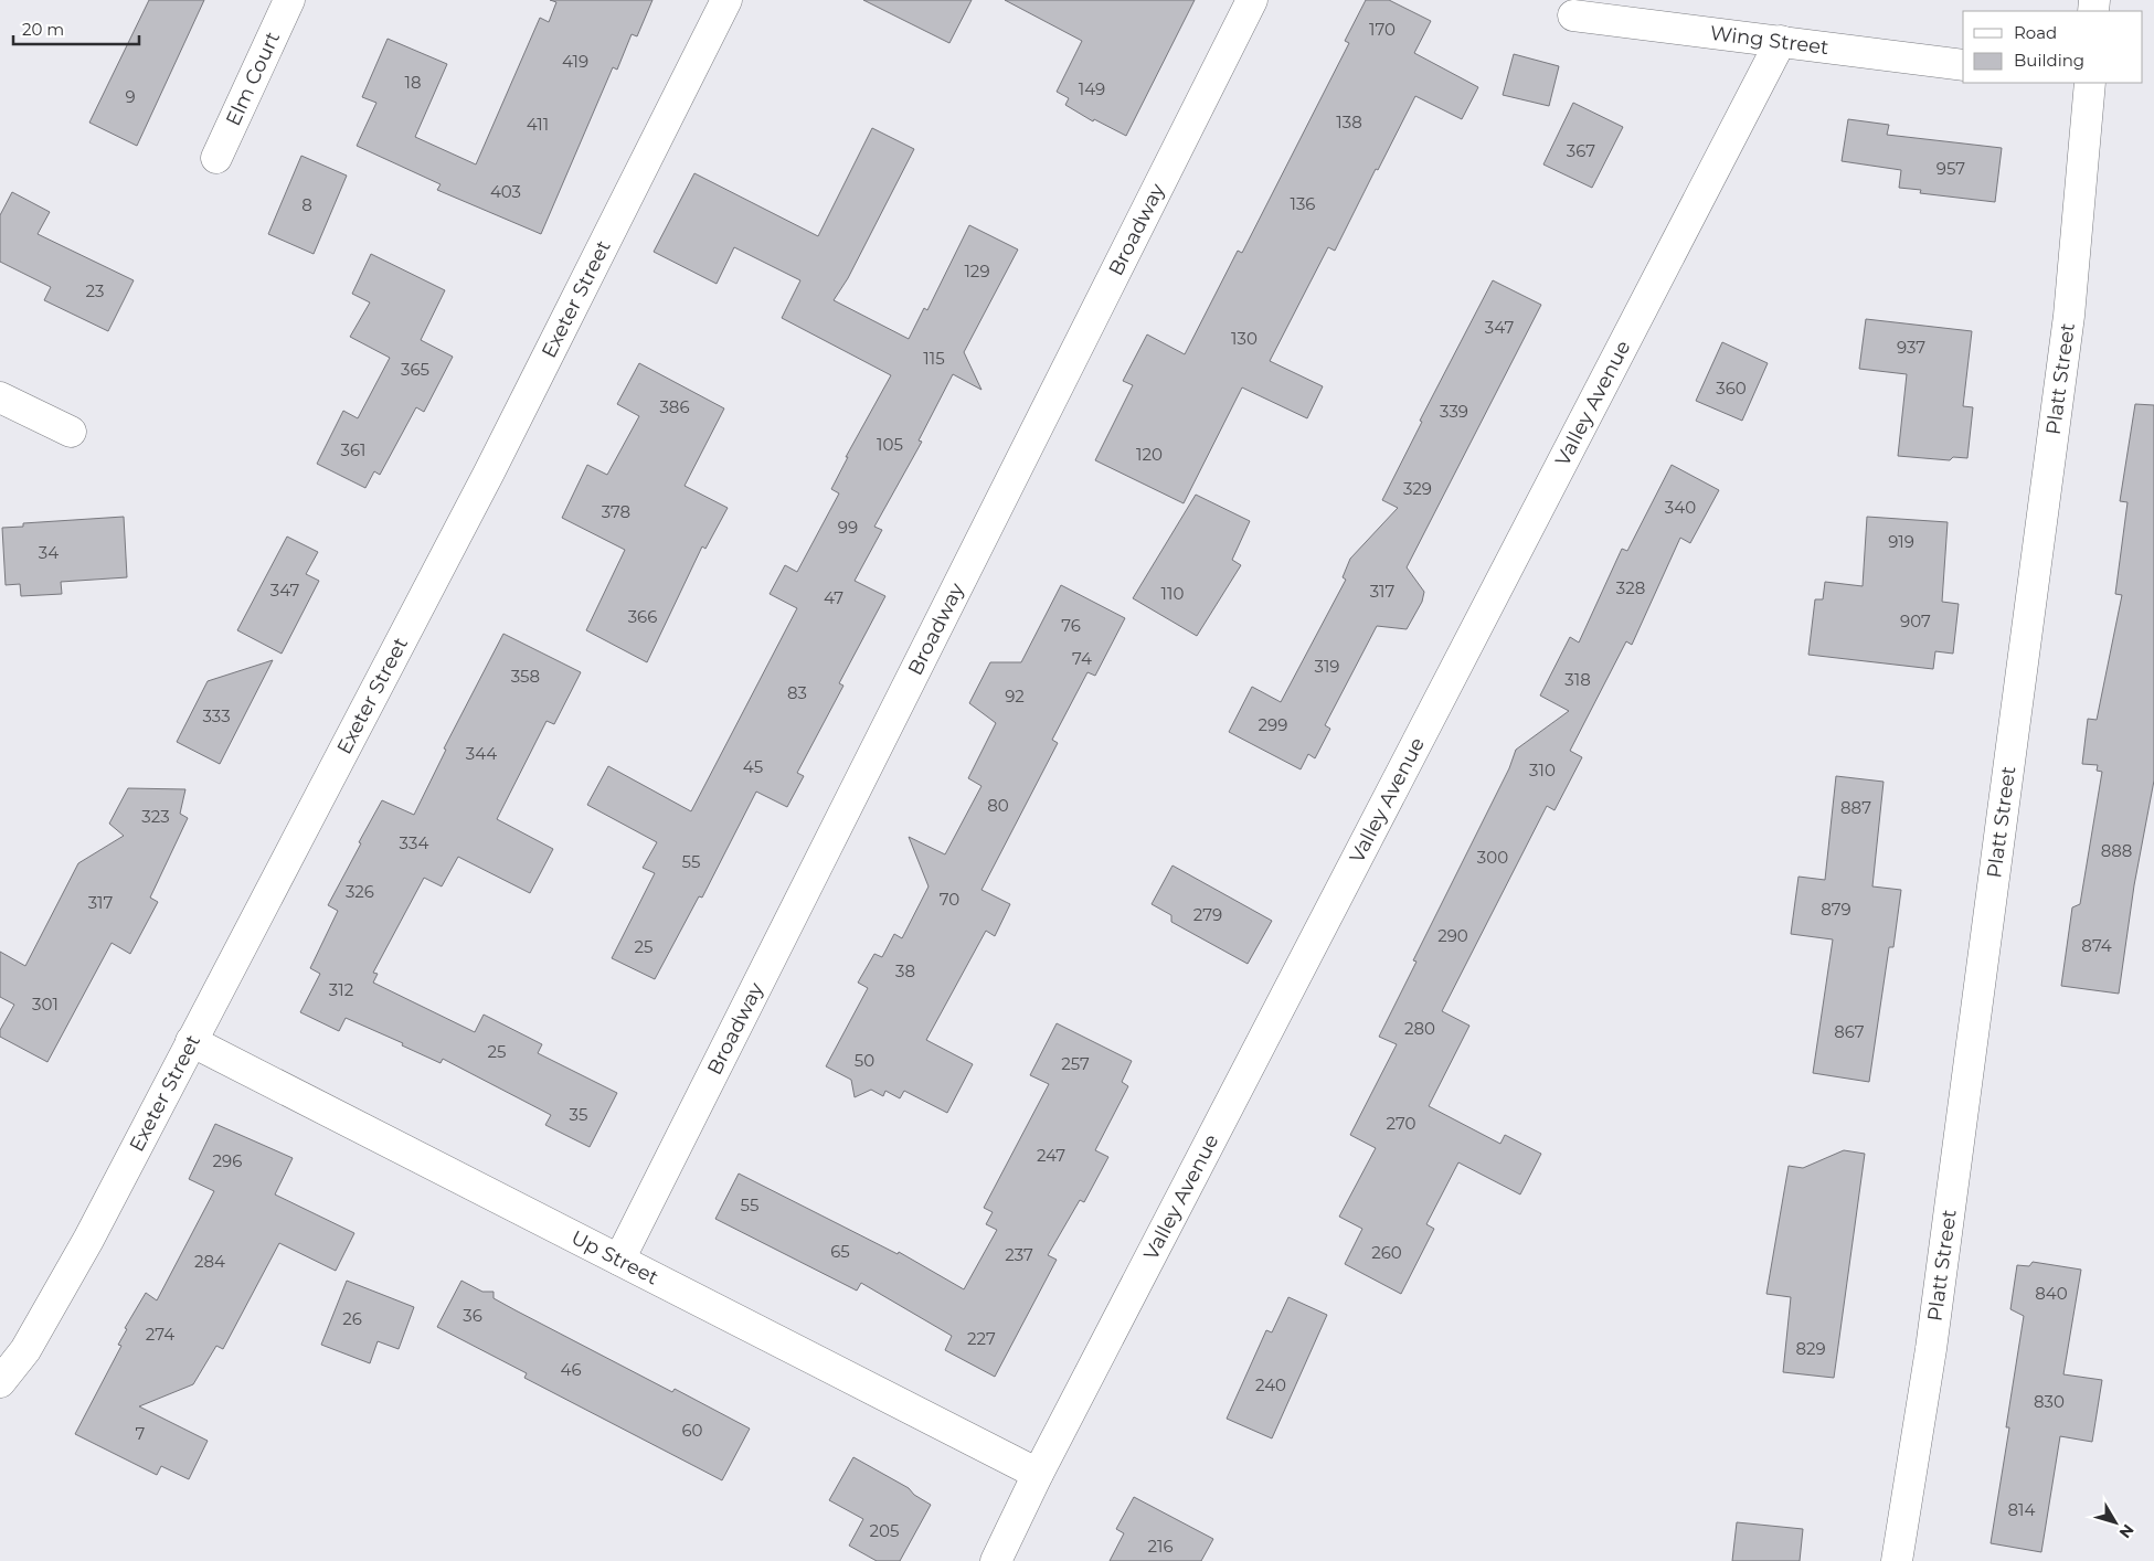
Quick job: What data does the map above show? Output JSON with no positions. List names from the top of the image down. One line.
{"streets":{"street":["Wing Street","Elm Court","Broadway","Exeter Street","Platt Street","Valley Avenue","Up Street"]},"crossings":[["Wing Street","Valley Avenue"],["Broadway","Up Street"],["Exeter Street","Up Street"],["Valley Avenue","Up Street"]],"house_numbers":["170","419","18","149","9","138","411","367","957","403","136","8","129","23","347","130","937","115","365","360","386","339","105","361","120","329","340","378","99","919","34","328","347","317","110","47","366","907","76","74","319","358","318","83","92","333","299","344","45","310","80","887","323","334","888","300","55","326","70","317","879","279","290","874","25","38","312","301","280","867","25","50","257","35","270","247","296","55","65","260","237","284","840","36","26","274","227","829","46","240","830","60","7","814","205","216"],"legend":["Road","Building"],"scale_bar":"20 m","north":"bottom right"}
